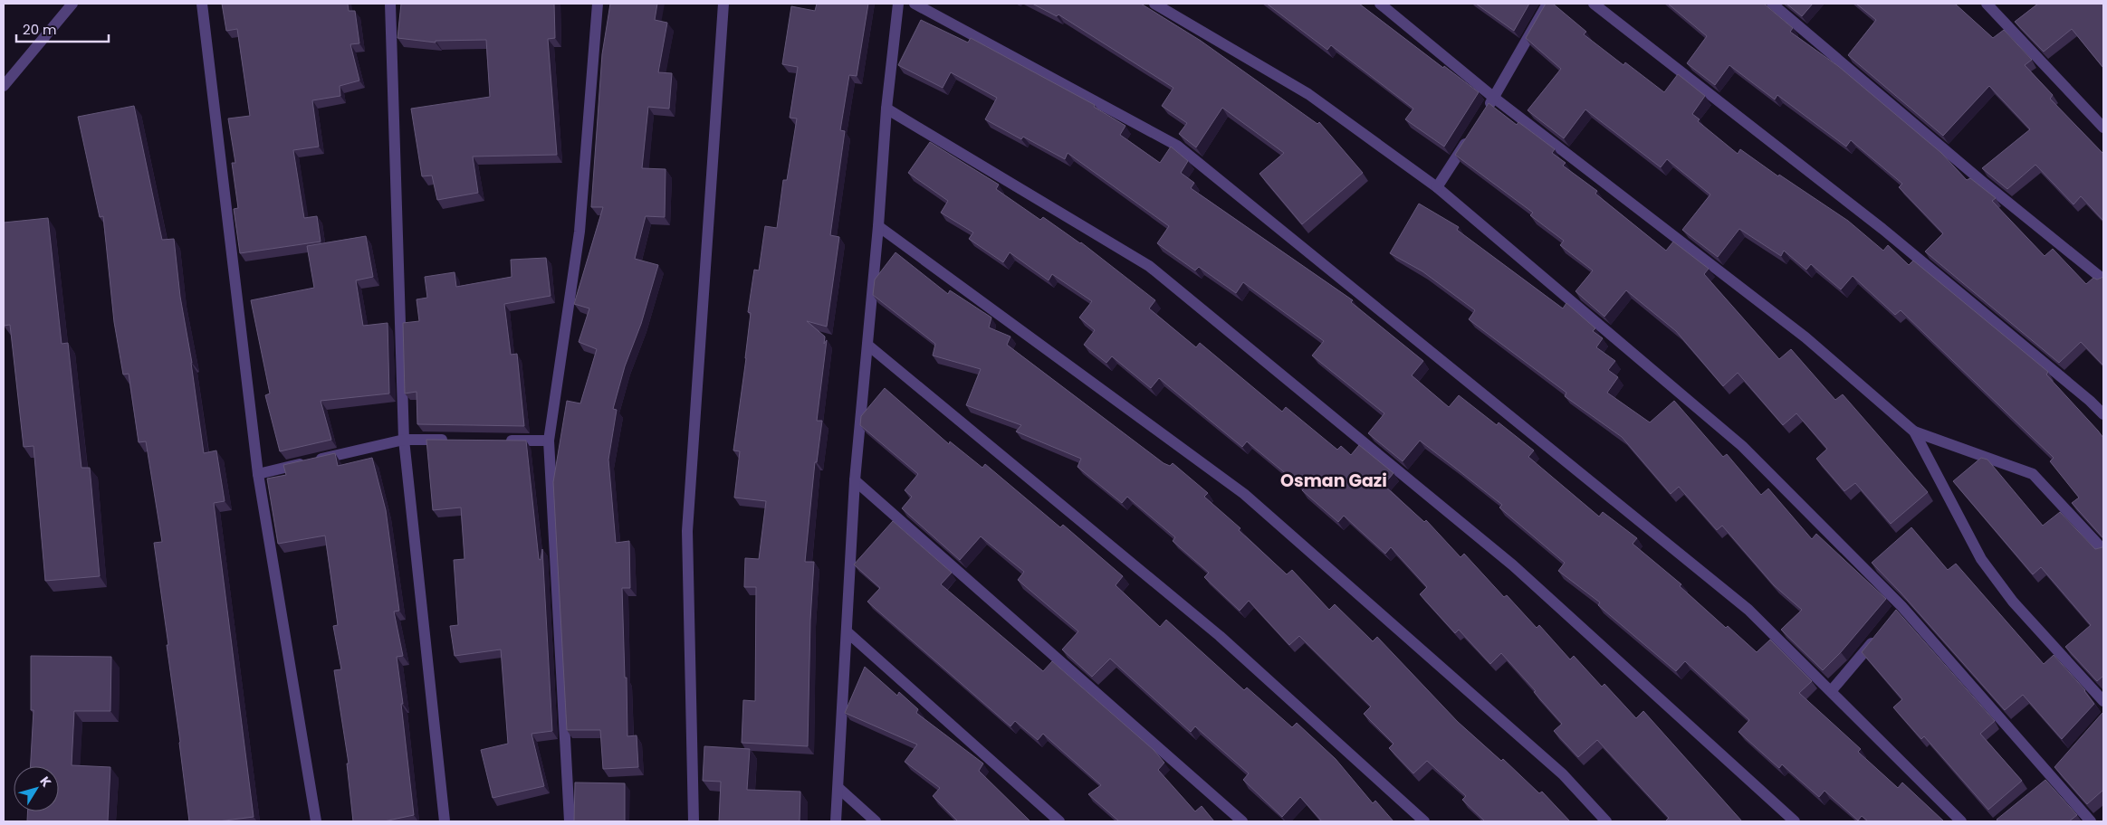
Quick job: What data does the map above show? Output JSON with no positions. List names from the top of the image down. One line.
{"districts":["Osman Gazi"],"scale_bar":"20 m","north":"top right"}
